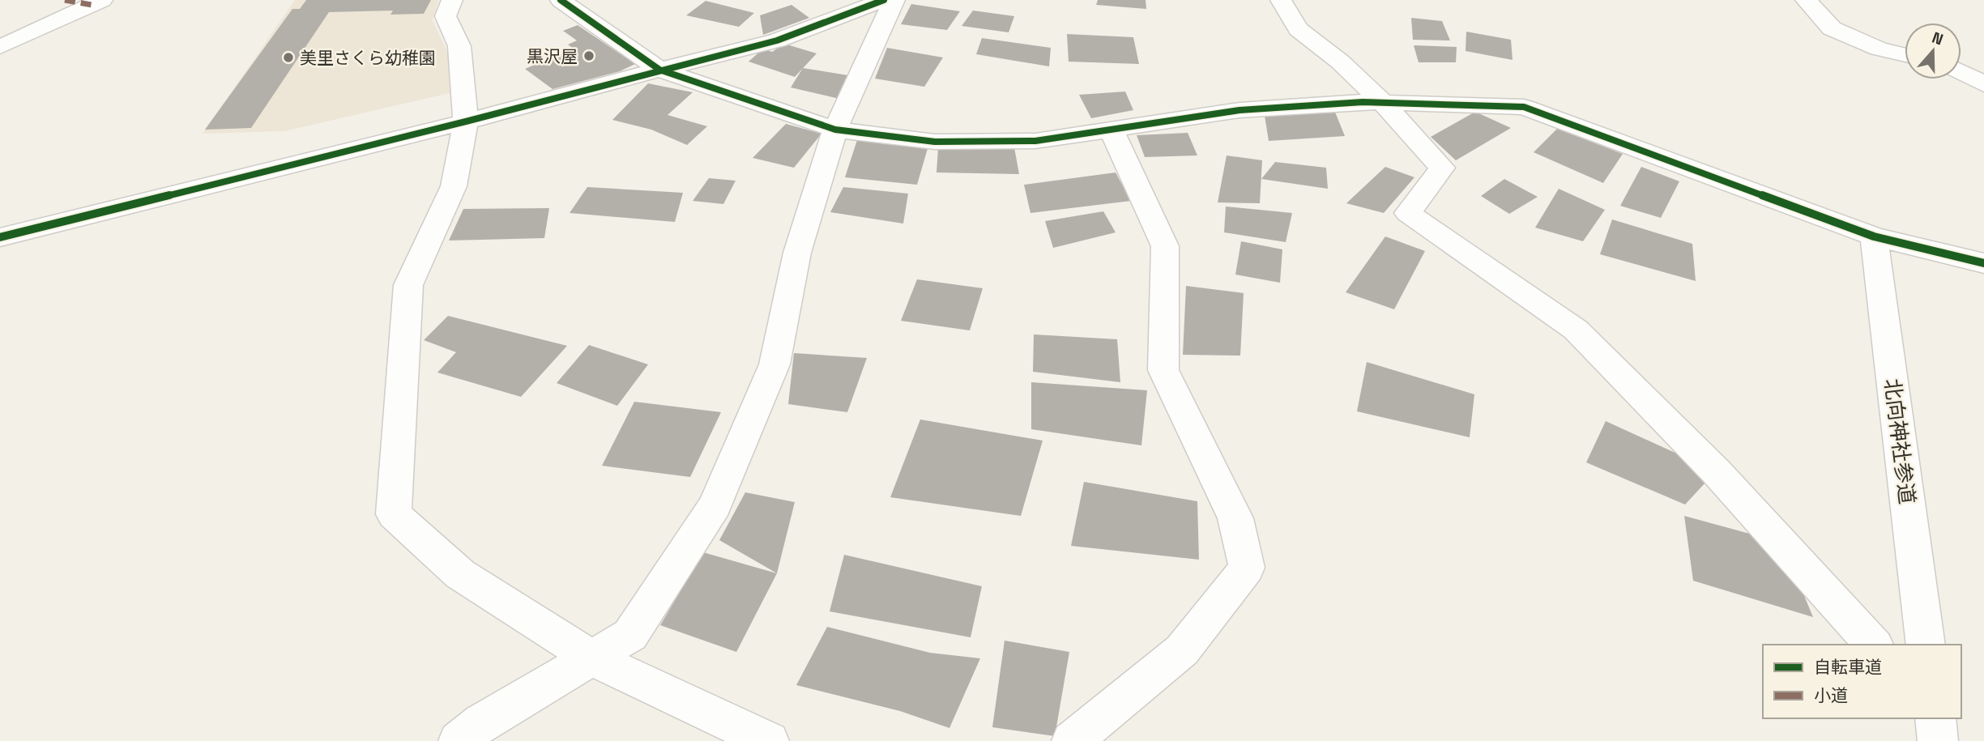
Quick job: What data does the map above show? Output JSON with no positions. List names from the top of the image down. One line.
{"streets":{"street":["北向神社参道"]},"places":["黒沢屋","美里さくら幼稚園"],"legend":["自転車道","小道"],"north":"top"}
